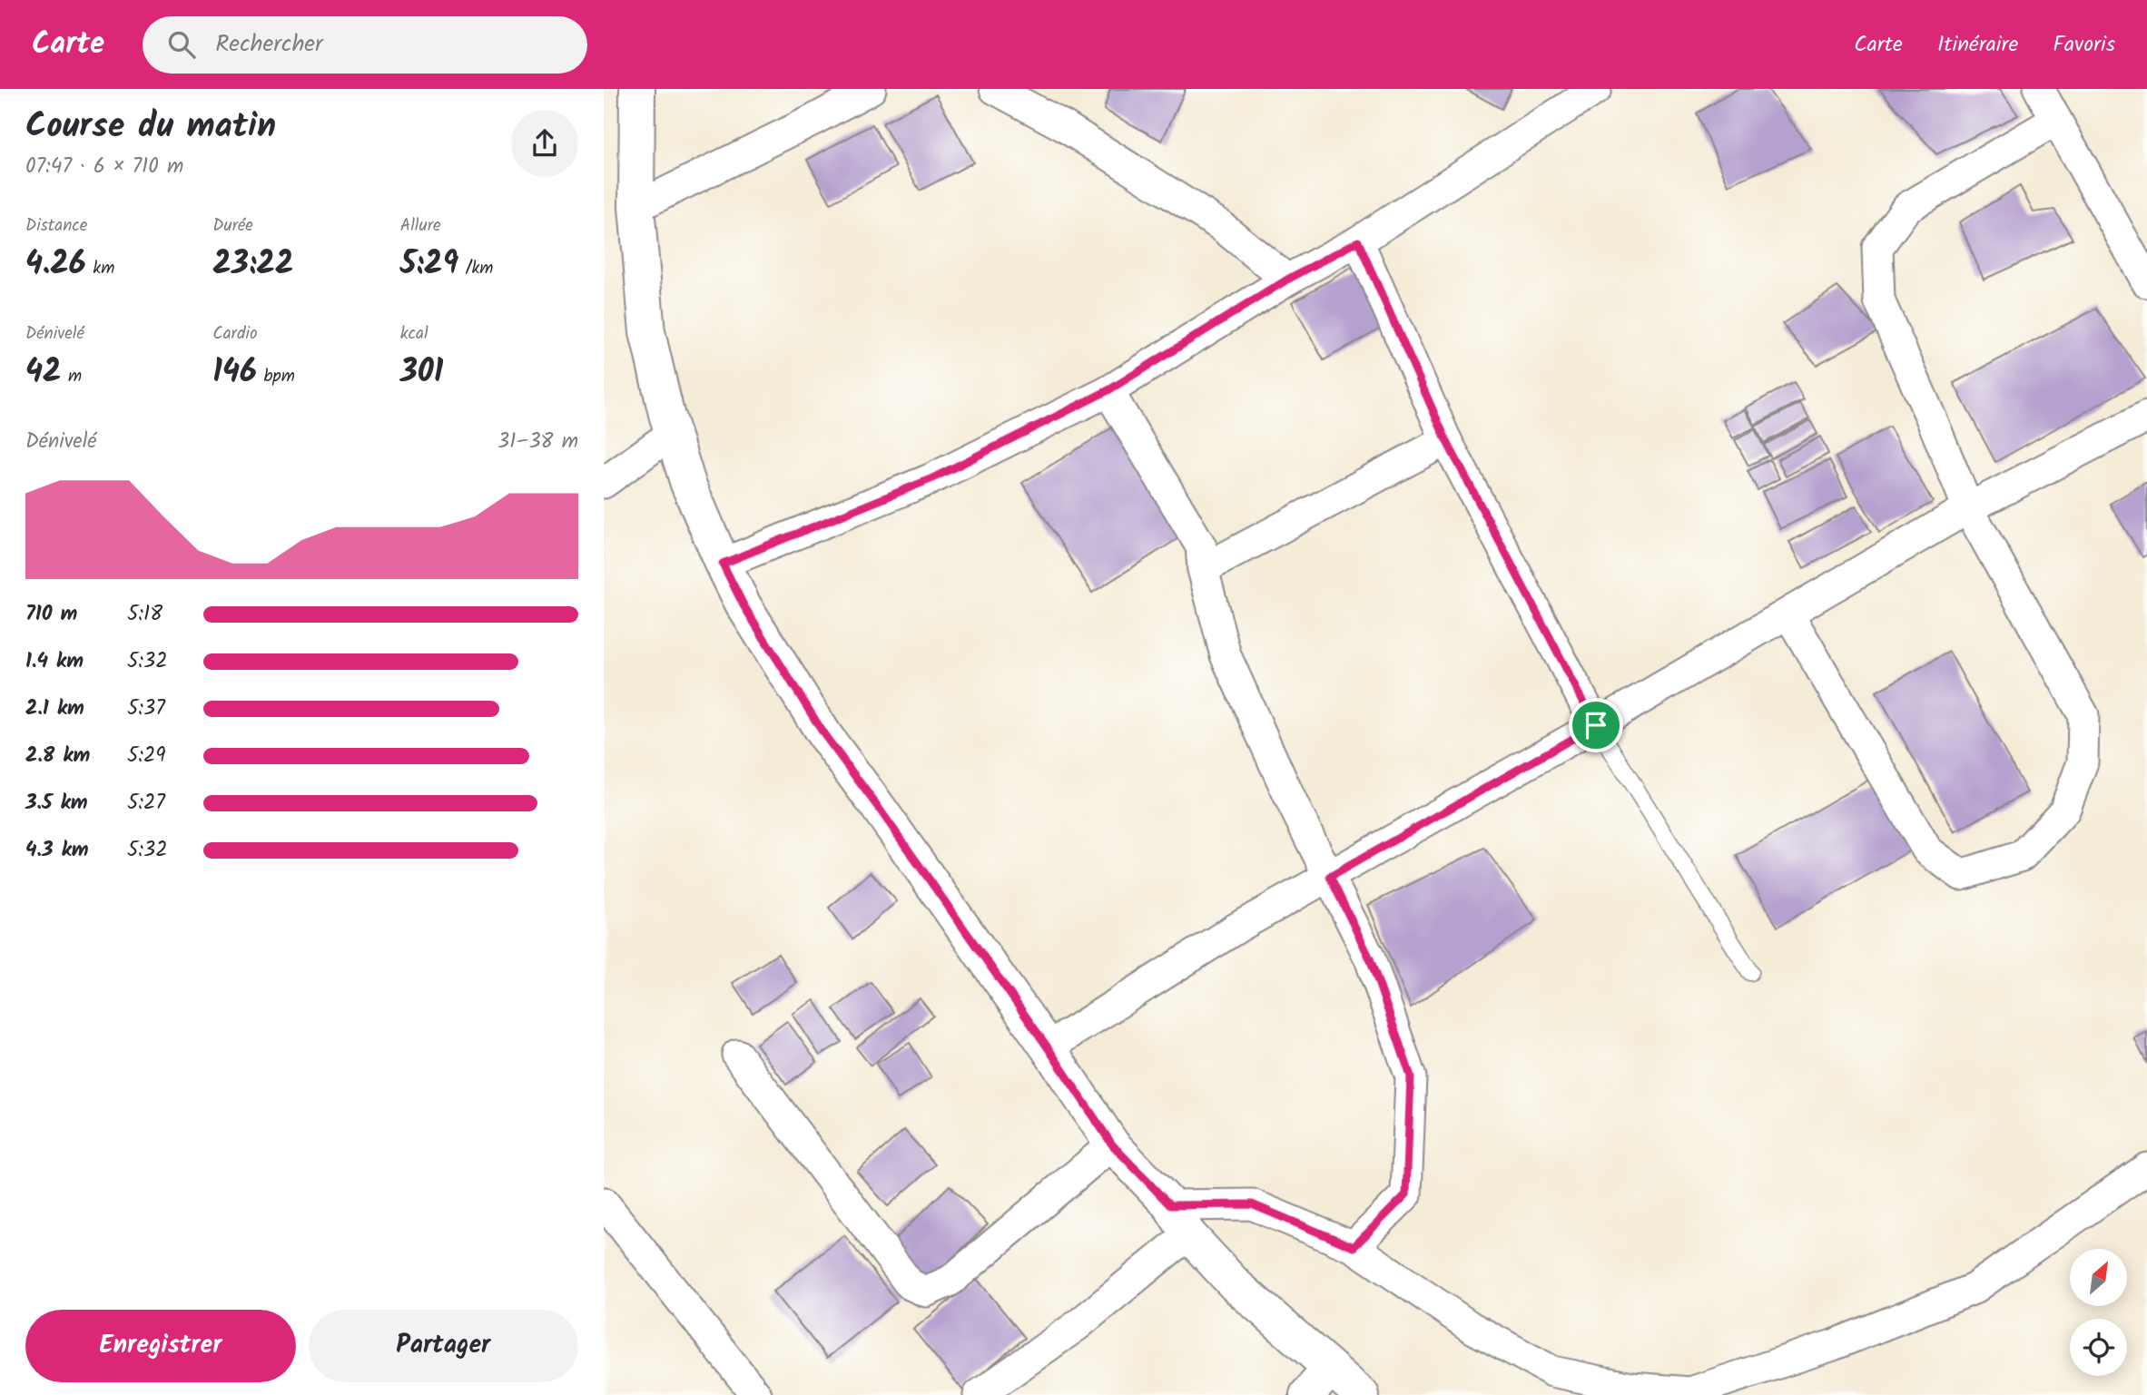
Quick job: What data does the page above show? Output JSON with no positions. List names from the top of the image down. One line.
{"north":"top right","page":{"header":"Carte","search":"Rechercher","nav":["Carte","Itinéraire","Favoris"],"heading":["Course du matin","07:47 · 6 × 710 m"],"stats":[["Distance","4.26 km"],["Durée","23:22"],["Allure","5:29 /km"],["Dénivelé","42 m"],["Cardio","146 bpm"],["kcal","301"]],"chart":["Dénivelé","31–38 m"],"list":[{"name":"710 m","note":"5:18"},{"name":"1.4 km","note":"5:32"},{"name":"2.1 km","note":"5:37"},{"name":"2.8 km","note":"5:29"},{"name":"3.5 km","note":"5:27"},{"name":"4.3 km","note":"5:32"}],"buttons":["Enregistrer","Partager"]}}
